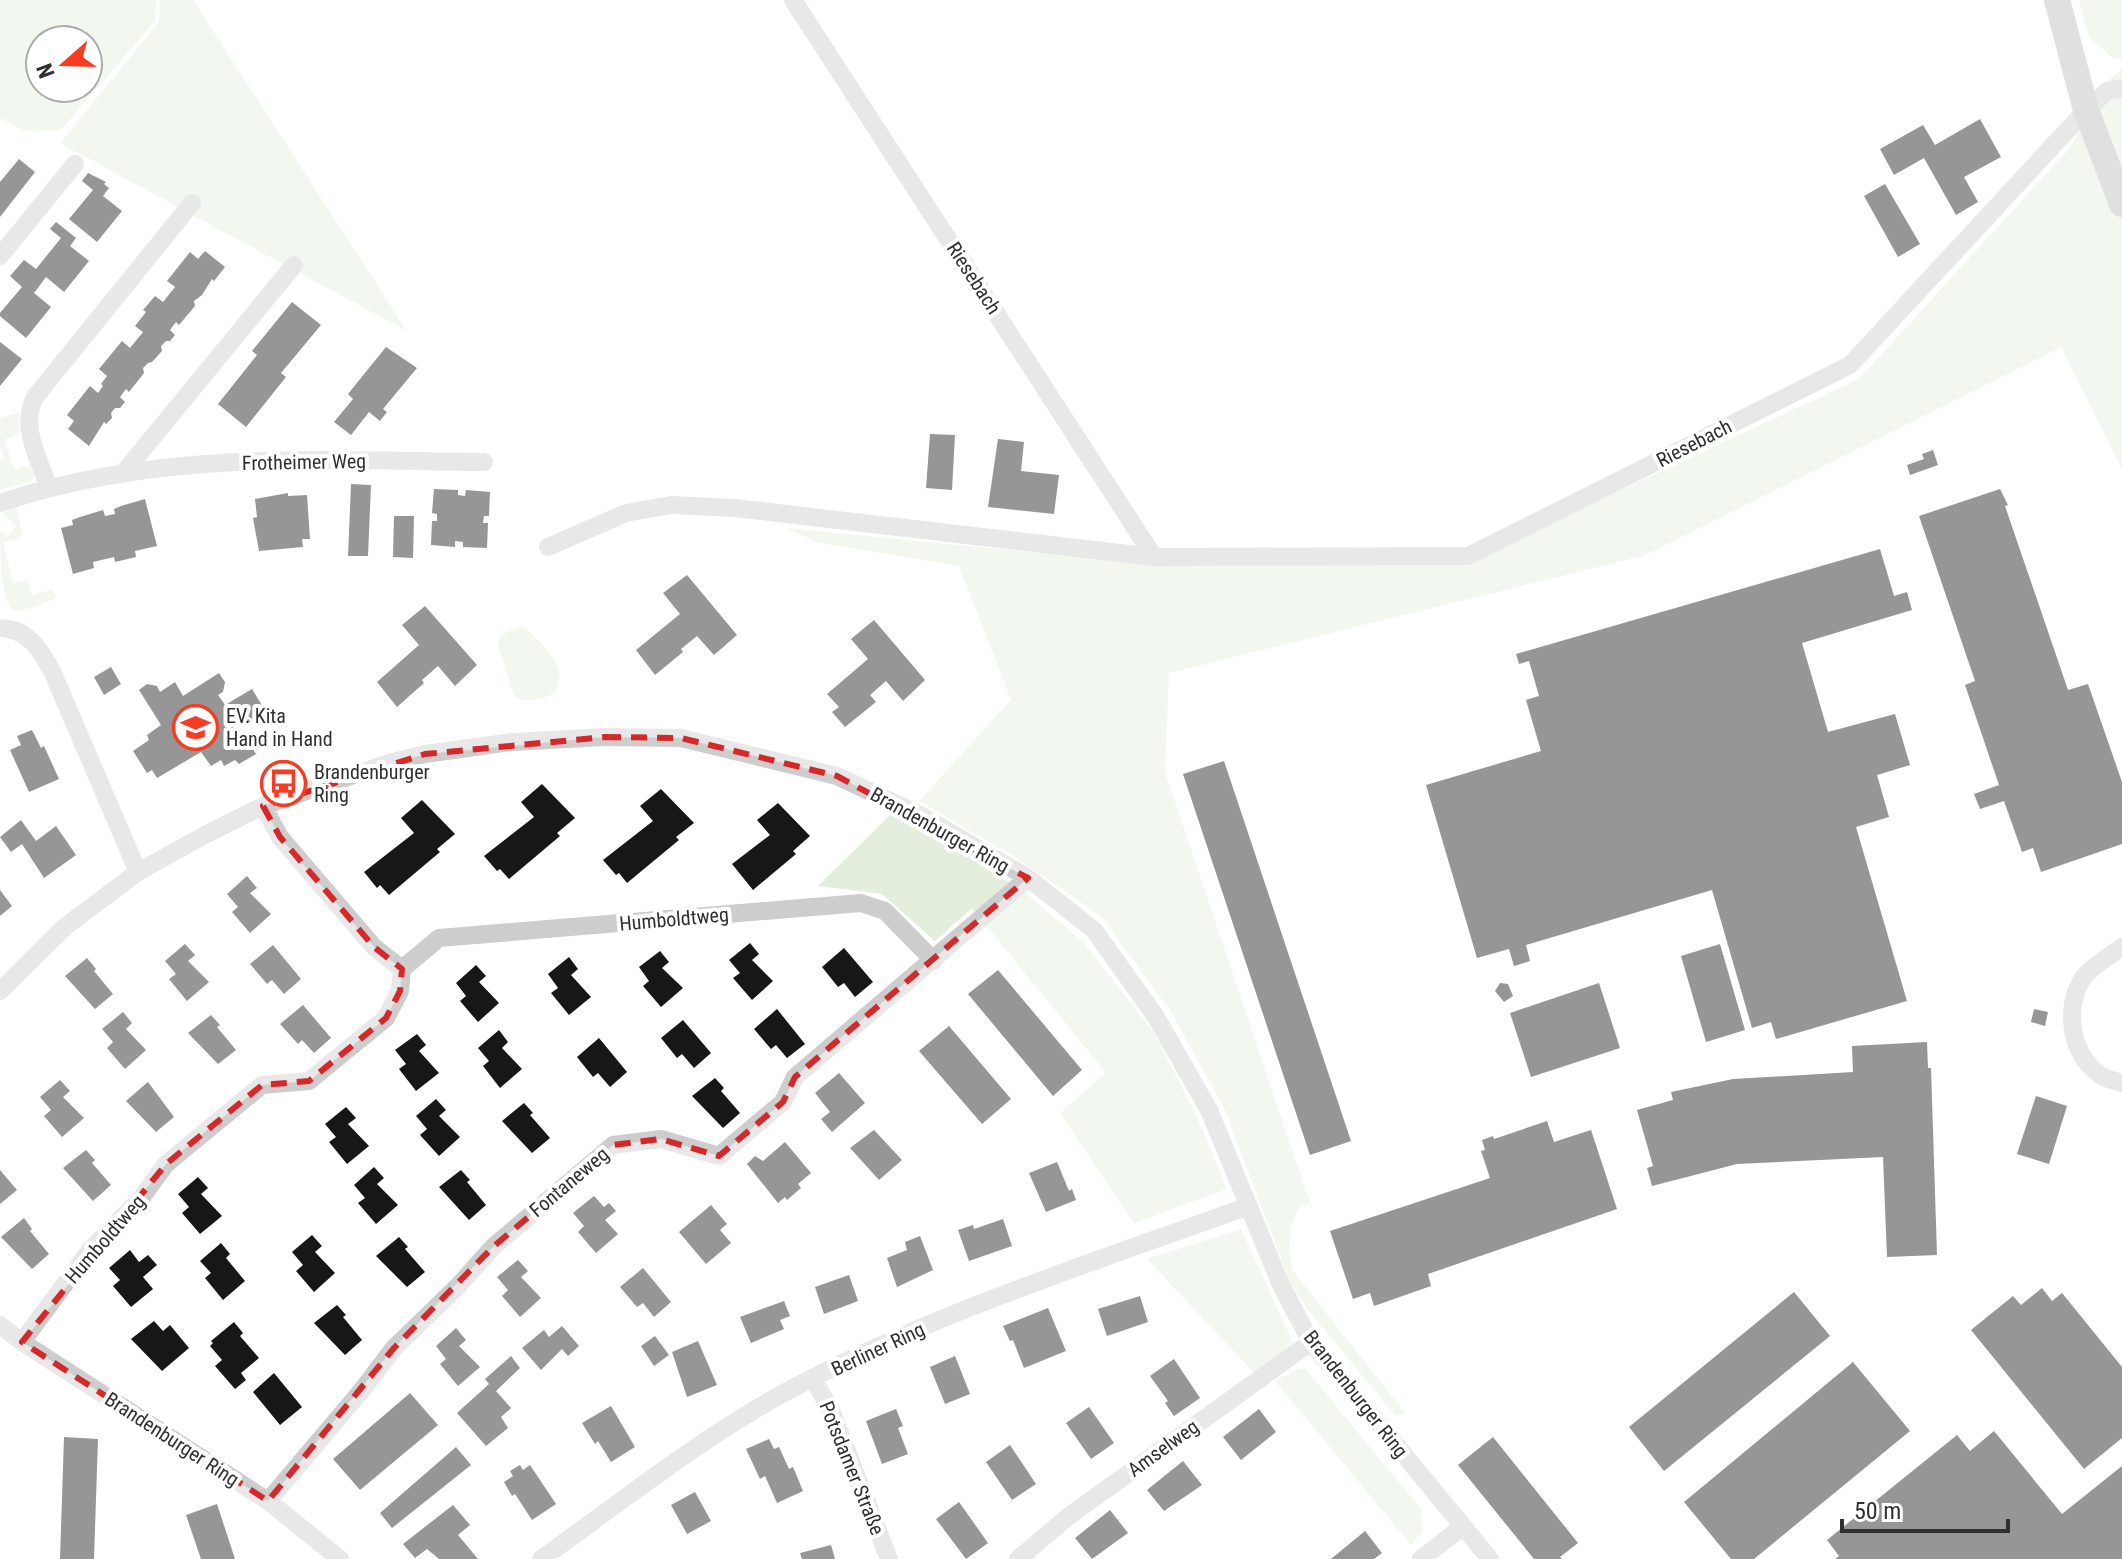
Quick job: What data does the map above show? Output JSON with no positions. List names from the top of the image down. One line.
{"streets":{"street":["Riesebach","Frotheimer Weg","Brandenburger Ring","Humboldtweg","Fontaneweg","Berliner Ring","Amselweg","Potsdamer Straße"]},"crossings":[["Brandenburger Ring","Humboldtweg"],["Brandenburger Ring","Fontaneweg"],["Brandenburger Ring","Berliner Ring"],["Brandenburger Ring","Amselweg"],["Humboldtweg","Fontaneweg"],["Berliner Ring","Potsdamer Straße"]],"places":{"school or university":["EV. Kita Hand in Hand"],"bus stop":["Brandenburger Ring"]},"scale_bar":"50 m","north":"left"}
